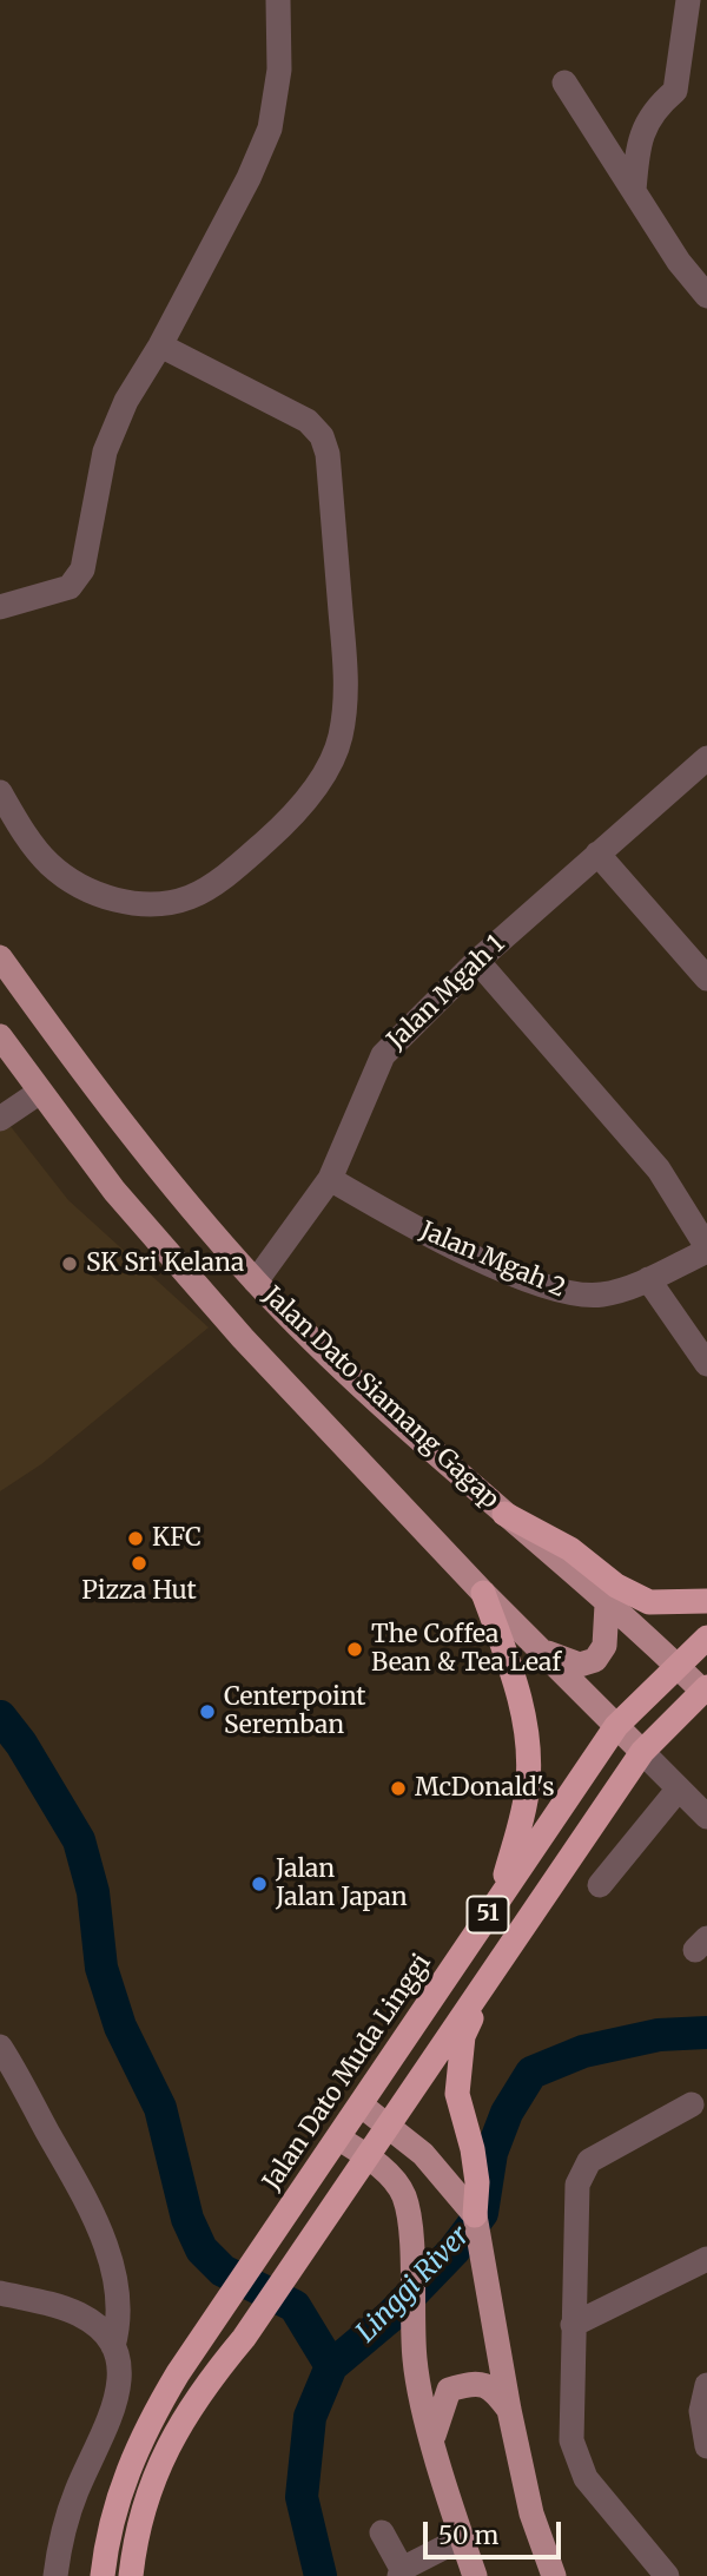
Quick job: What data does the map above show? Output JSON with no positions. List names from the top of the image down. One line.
{"streets":{"highway":["51","Jalan Dato Muda Linggi"],"main road":["Jalan Dato Siamang Gagap"],"street":["Jalan Mgah 1","Jalan Mgah 2"]},"crossings":[["Jalan Mgah 1","Jalan Mgah 2"],["Jalan Mgah 1","Jalan Dato Siamang Gagap"],["Jalan Dato Siamang Gagap","51"],["Jalan Dato Siamang Gagap","Jalan Dato Muda Linggi"]],"water":["Linggi River"],"places":["SK Sri Kelana","KFC","Pizza Hut","The Coffea Bean & Tea Leaf","Centerpoint Seremban","McDonald's","Jalan Jalan Japan"],"scale_bar":"50 m"}
